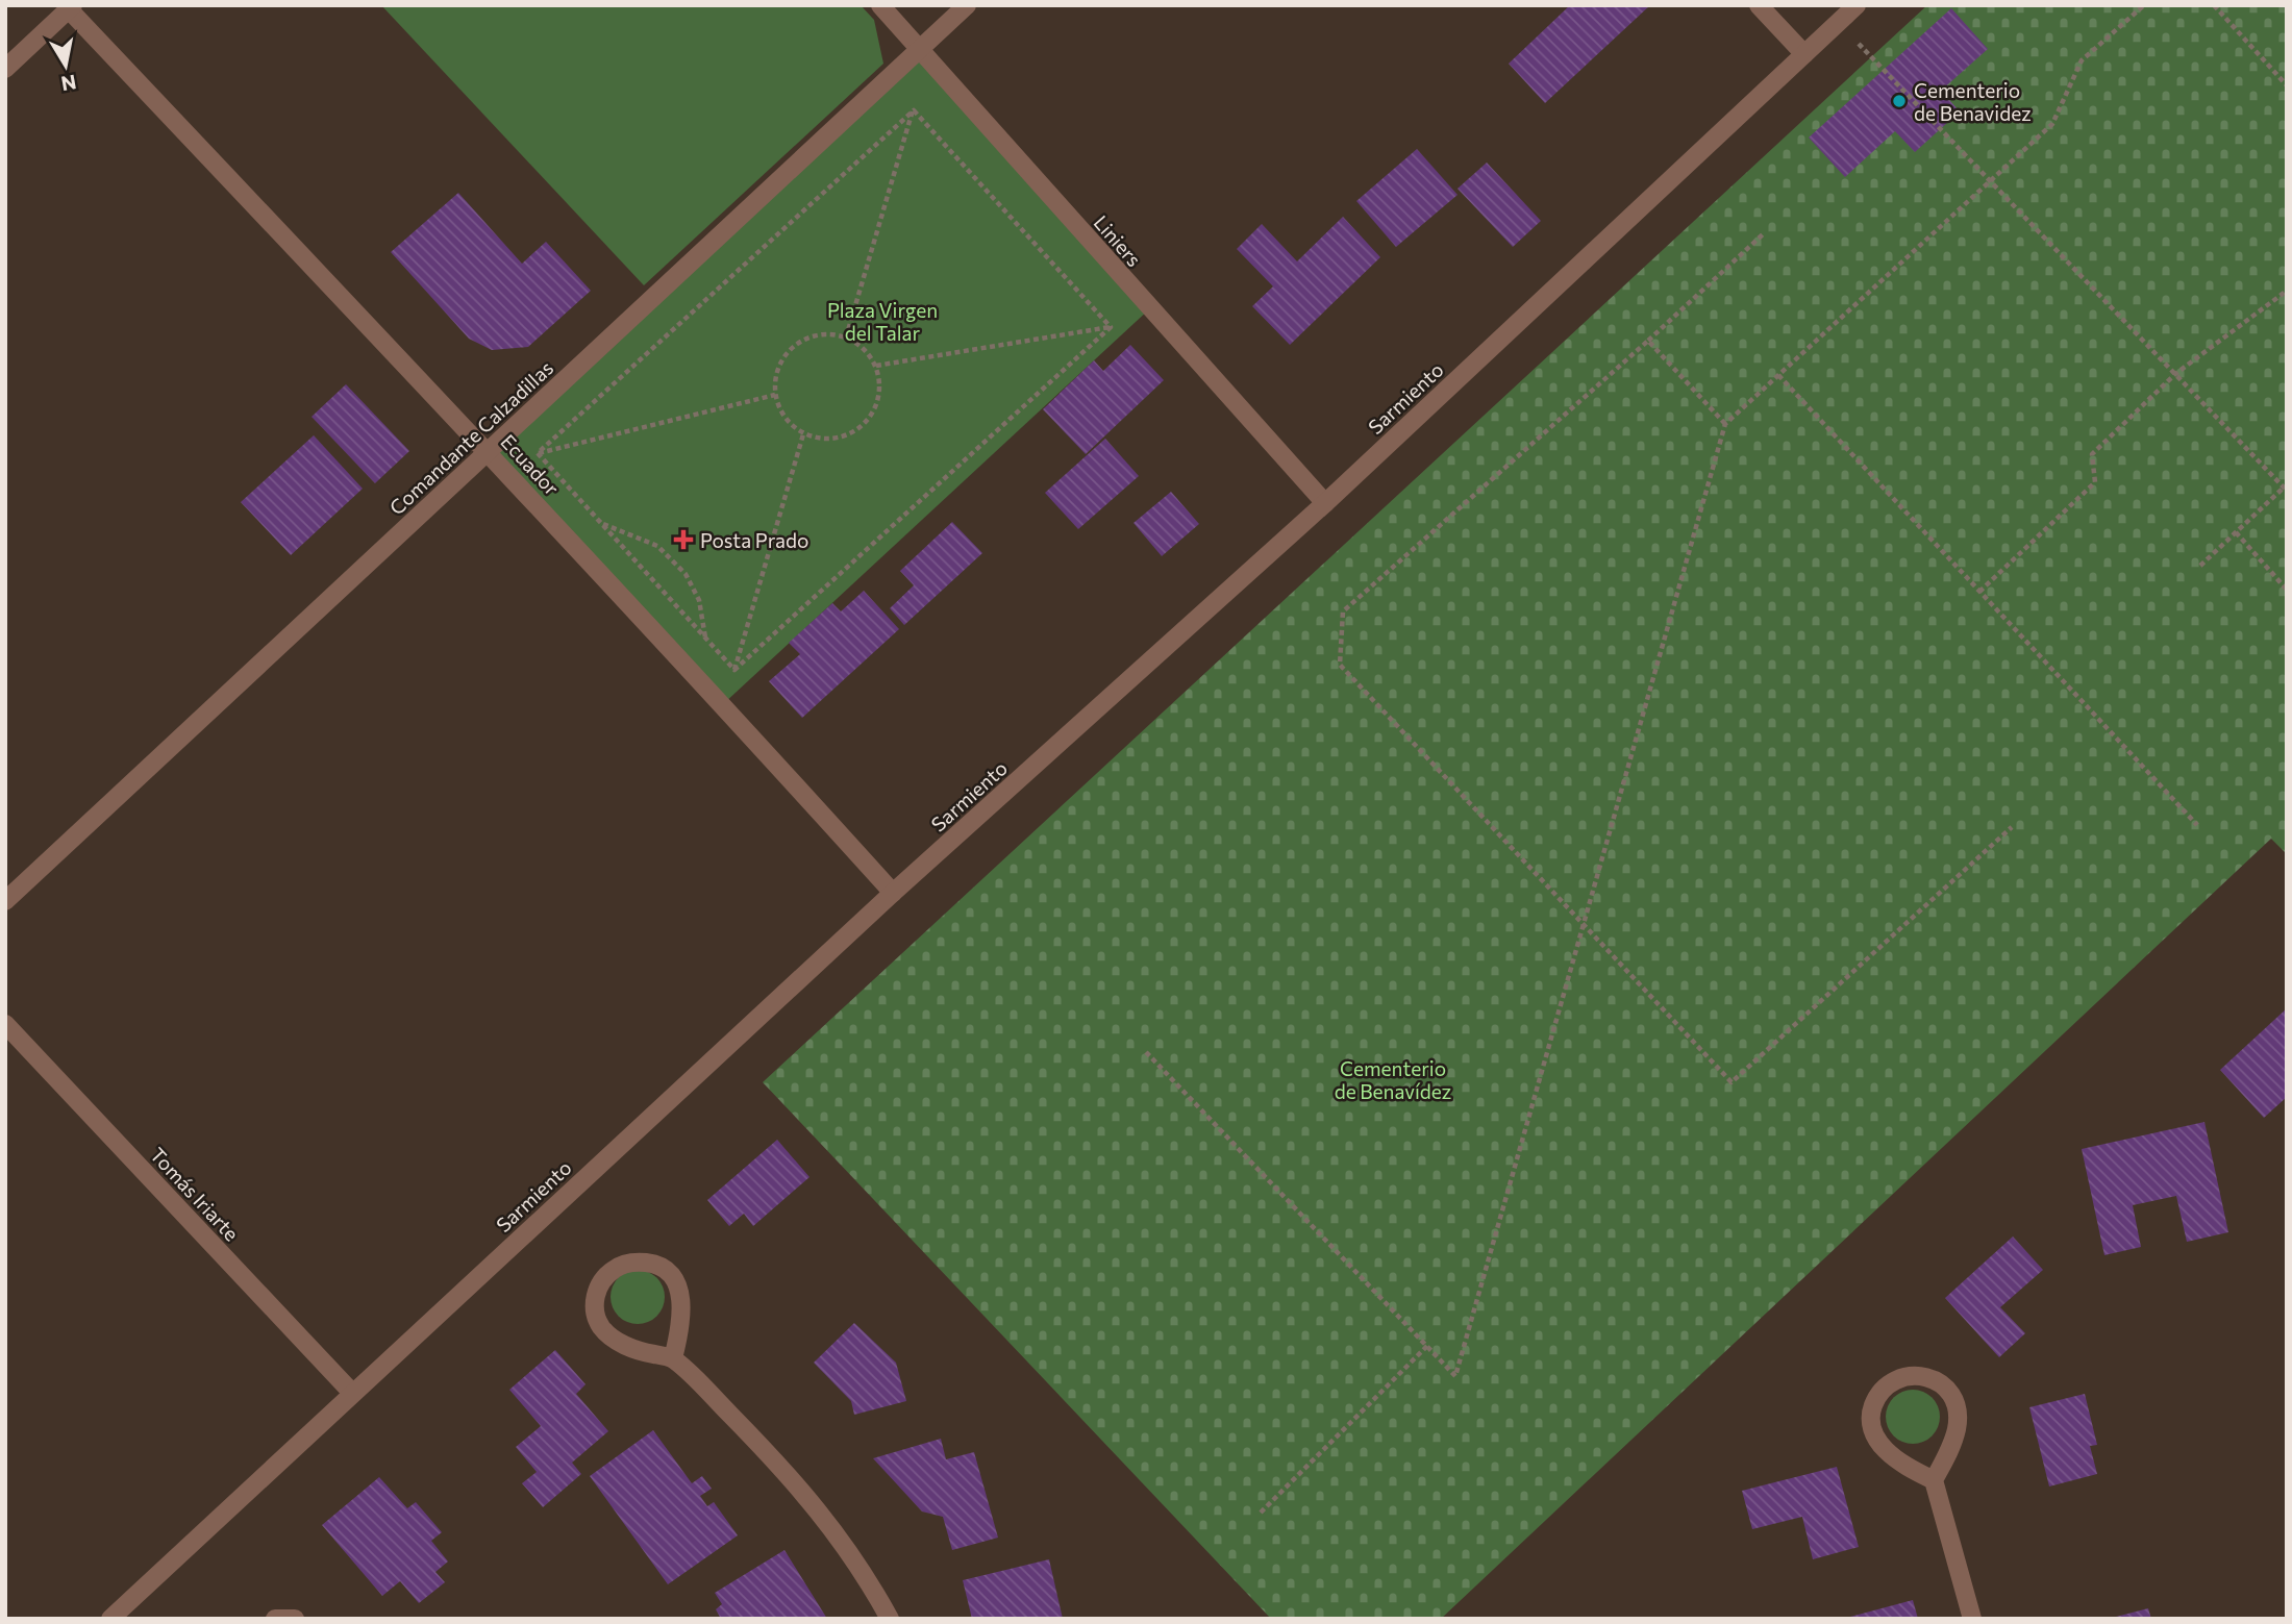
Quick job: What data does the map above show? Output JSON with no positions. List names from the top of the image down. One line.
{"streets":{"street":["Liniers","Sarmiento","Comandante Calzadillas","Ecuador","Tomás Iriarte"]},"crossings":[["Liniers","Sarmiento"],["Liniers","Comandante Calzadillas"],["Sarmiento","Ecuador"],["Sarmiento","Tomás Iriarte"],["Comandante Calzadillas","Ecuador"]],"parks":["Plaza Virgen del Talar","Cementerio de Benavídez"],"places":{"other":["Cementerio de Benavidez"],"health":["Posta Prado"]},"north":"bottom"}
